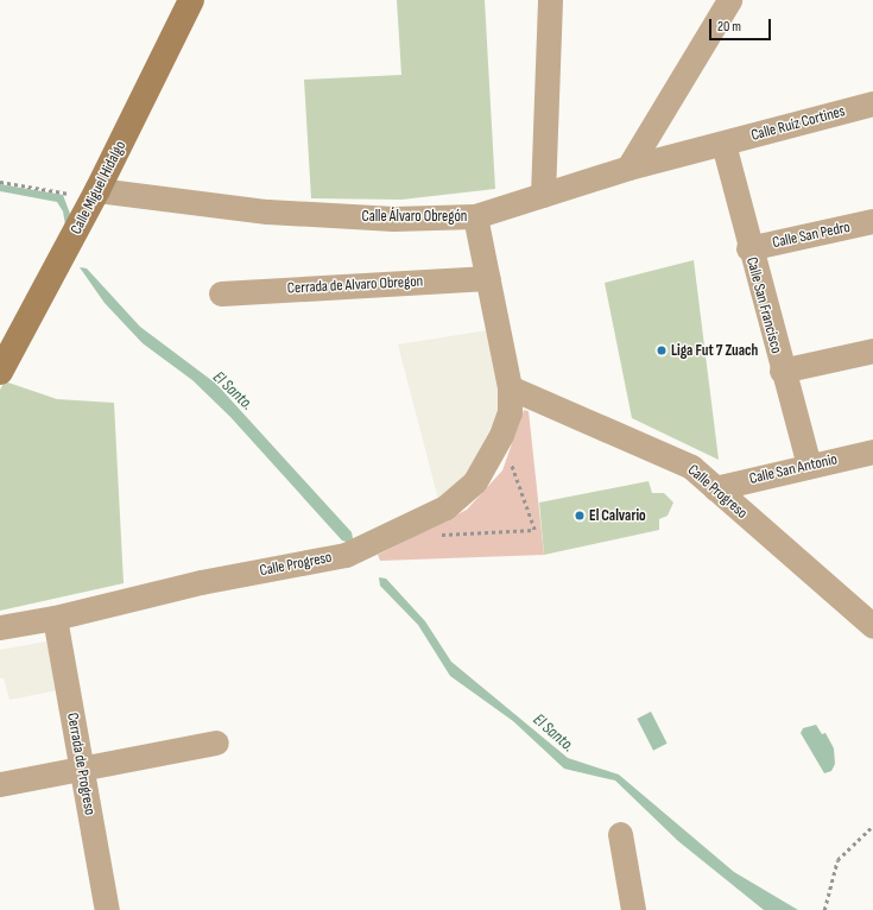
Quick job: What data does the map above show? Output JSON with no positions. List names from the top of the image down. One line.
{"streets":{"street":["Calle Ruíz Cortines","Calle Miguel Hidalgo","Calle Álvaro Obregón","Calle San Pedro","Cerrada de Alvaro Obregon","Calle San Francisco","Calle San Antonio","Calle Progreso","Cerrada de Progreso"]},"crossings":[["Calle Ruíz Cortines","Calle Álvaro Obregón"],["Calle Ruíz Cortines","Calle San Francisco"],["Calle Miguel Hidalgo","Calle Álvaro Obregón"],["Calle Álvaro Obregón","Calle San Francisco"],["Calle Álvaro Obregón","Calle Progreso"],["Calle San Pedro","Calle San Francisco"],["Cerrada de Alvaro Obregon","Calle Progreso"],["Calle San Francisco","Calle San Antonio"],["Calle San Antonio","Calle Progreso"],["Calle Progreso","Cerrada de Progreso"]],"water":["El Santo."],"places":["Liga Fut 7 Zuach","El Calvario"],"scale_bar":"20 m"}
